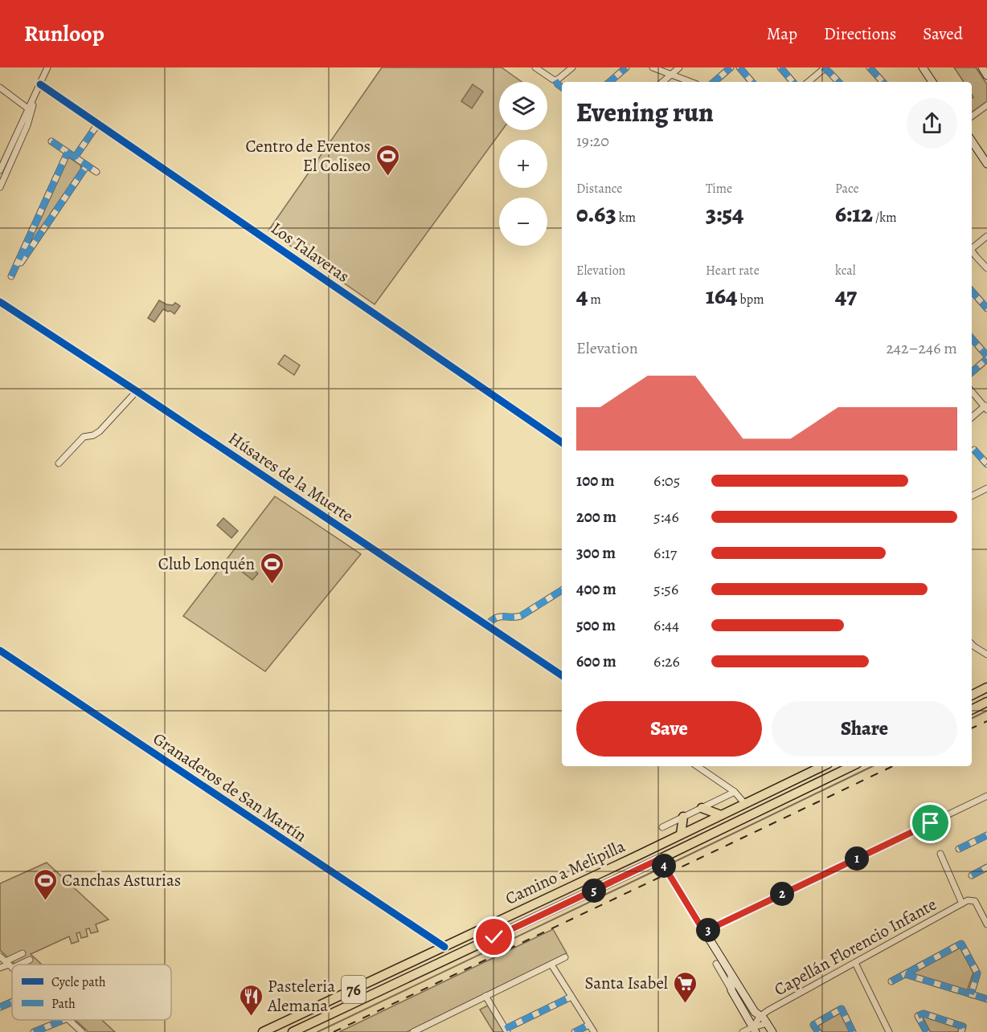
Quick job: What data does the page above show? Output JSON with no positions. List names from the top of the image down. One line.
{"streets":{"main road":["Camino a Melipilla","76"],"street":["Los Talaveras","Húsares de la Muerte","Granaderos de San Martín","Capellán Florencio Infante"]},"crossings":[["Granaderos de San Martín","Camino a Melipilla"]],"places":{"sports":["Centro de Eventos El Coliseo","Club Lonquén","Canchas Asturias"],"supermarket":["Santa Isabel"],"restaurant":["Pasteleria Alemana"]},"legend":["Cycle path","Path"],"page":{"header":"Runloop","nav":["Map","Directions","Saved"],"map_buttons":["+","−"],"heading":["Evening run","19:20"],"stats":[["Distance","0.63 km"],["Time","3:54"],["Pace","6:12 /km"],["Elevation","4 m"],["Heart rate","164 bpm"],["kcal","47"]],"chart":["Elevation","242–246 m"],"list":[{"name":"100 m","note":"6:05"},{"name":"200 m","note":"5:46"},{"name":"300 m","note":"6:17"},{"name":"400 m","note":"5:56"},{"name":"500 m","note":"6:44"},{"name":"600 m","note":"6:26"}],"buttons":["Save","Share"],"pins":["1","4","5","2","3"]}}
